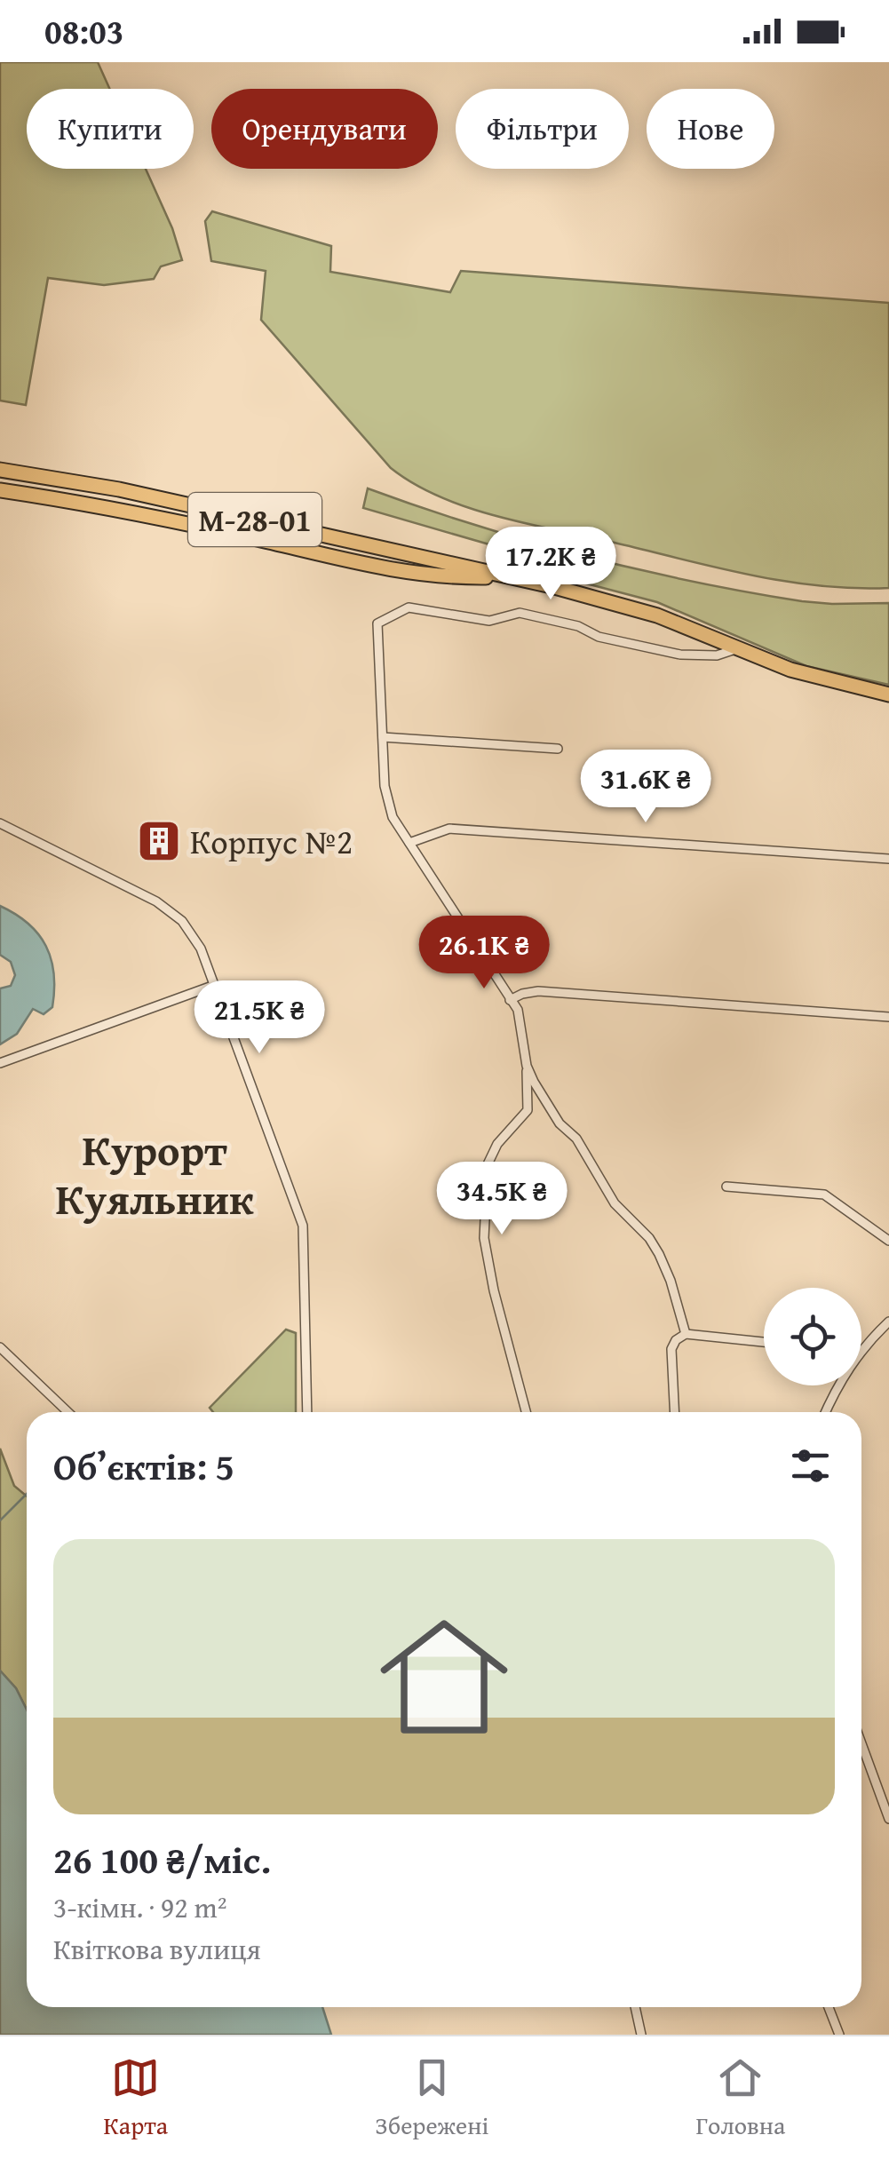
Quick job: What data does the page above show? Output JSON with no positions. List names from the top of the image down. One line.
{"streets":{"highway":["М-28-01"]},"districts":["Курорт Куяльник"],"places":{"building":["Корпус №2"]},"page":{"status":"08:03","chip":["Купити","Орендувати","Фільтри","Нове"],"price":["17.2K ₴","31.6K ₴","26.1K ₴","21.5K ₴","34.5K ₴"],"heading":"Об’єктів: 5","list":[{"name":"26 100 ₴/міс.","note":"3-кімн. · 92 m² · Квіткова вулиця"}],"tabs":["Карта","Збережені","Головна"]}}
